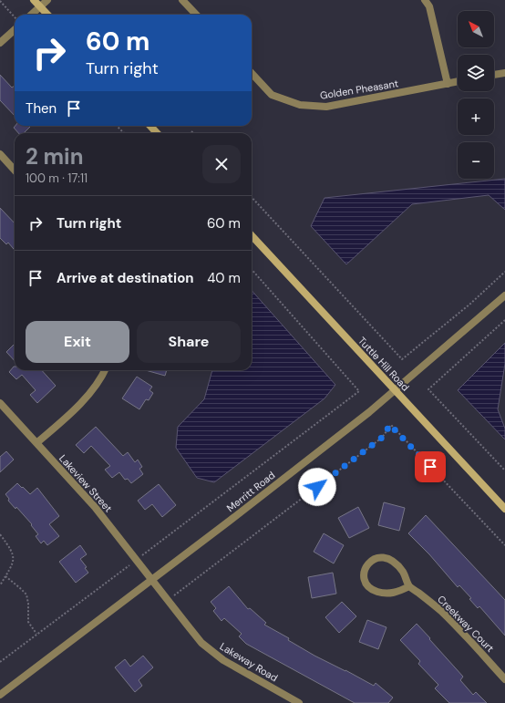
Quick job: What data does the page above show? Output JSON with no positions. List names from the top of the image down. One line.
{"streets":{"main road":["Tuttle Hill Road"],"street":["Golden Pheasant","Lakeview Street","Merritt Road","Creekway Court","Lakeway Road"]},"crossings":[["Tuttle Hill Road","Merritt Road"],["Lakeview Street","Merritt Road"],["Lakeview Street","Lakeway Road"],["Merritt Road","Lakeway Road"]],"north":"top left","page":{"map_buttons":["+","−"],"turn":["60 m","Turn right"],"then":"Then","heading":["2 min","100 m · 17:11"],"list":[{"name":"Turn right","value":"60 m"},{"name":"Arrive at destination","value":"40 m"}],"buttons":["Exit","Share"]}}
